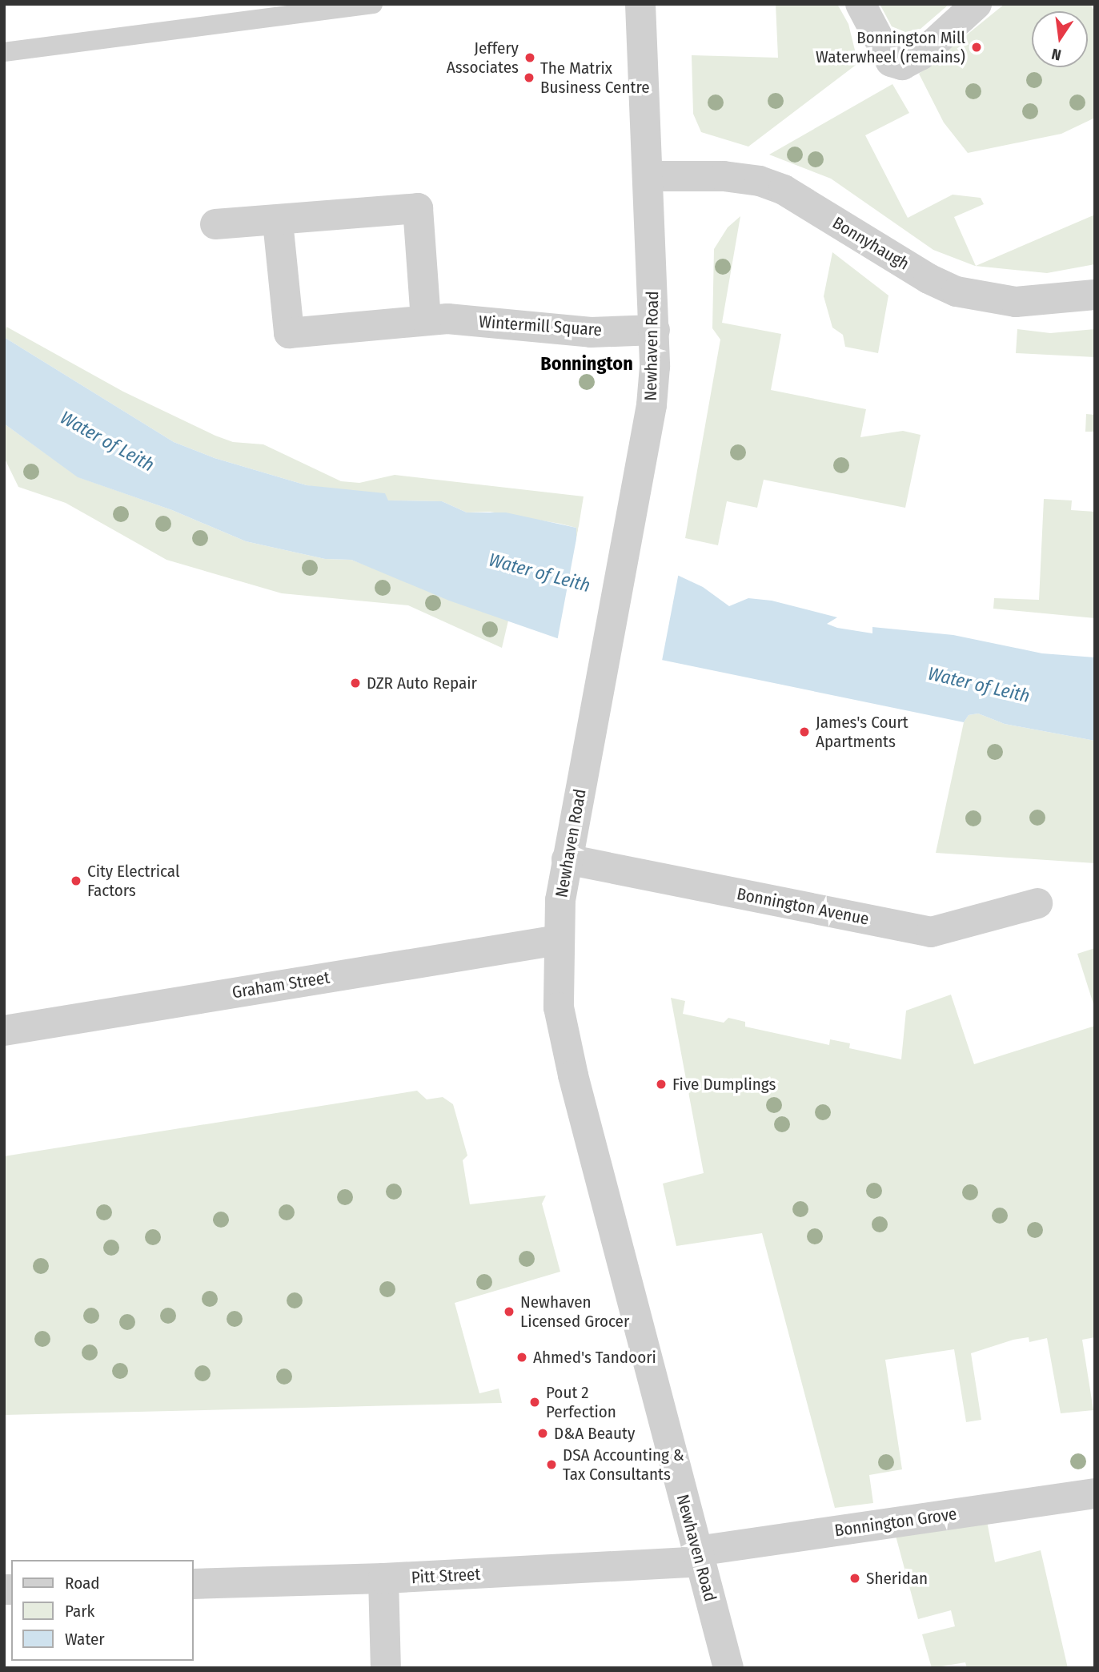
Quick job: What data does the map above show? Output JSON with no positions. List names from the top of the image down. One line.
{"streets":{"street":["Bonnyhaugh","Wintermill Square","Newhaven Road","Bonnington Avenue","Graham Street","Bonnington Grove","Pitt Street"]},"crossings":[["Bonnyhaugh","Newhaven Road"],["Wintermill Square","Newhaven Road"],["Newhaven Road","Bonnington Avenue"],["Newhaven Road","Graham Street"],["Newhaven Road","Bonnington Grove"],["Newhaven Road","Pitt Street"],["Bonnington Grove","Pitt Street"]],"districts":["Bonnington"],"water":["Water of Leith"],"places":["Bonnington Mill Waterwheel (remains)","Jeffery Associates","The Matrix Business Centre","DZR Auto Repair","James's Court Apartments","City Electrical Factors","Five Dumplings","Newhaven Licensed Grocer","Ahmed's Tandoori","Pout 2 Perfection","D&A Beauty","DSA Accounting & Tax Consultants","Sheridan"],"legend":["Road","Park","Water"],"north":"bottom"}
